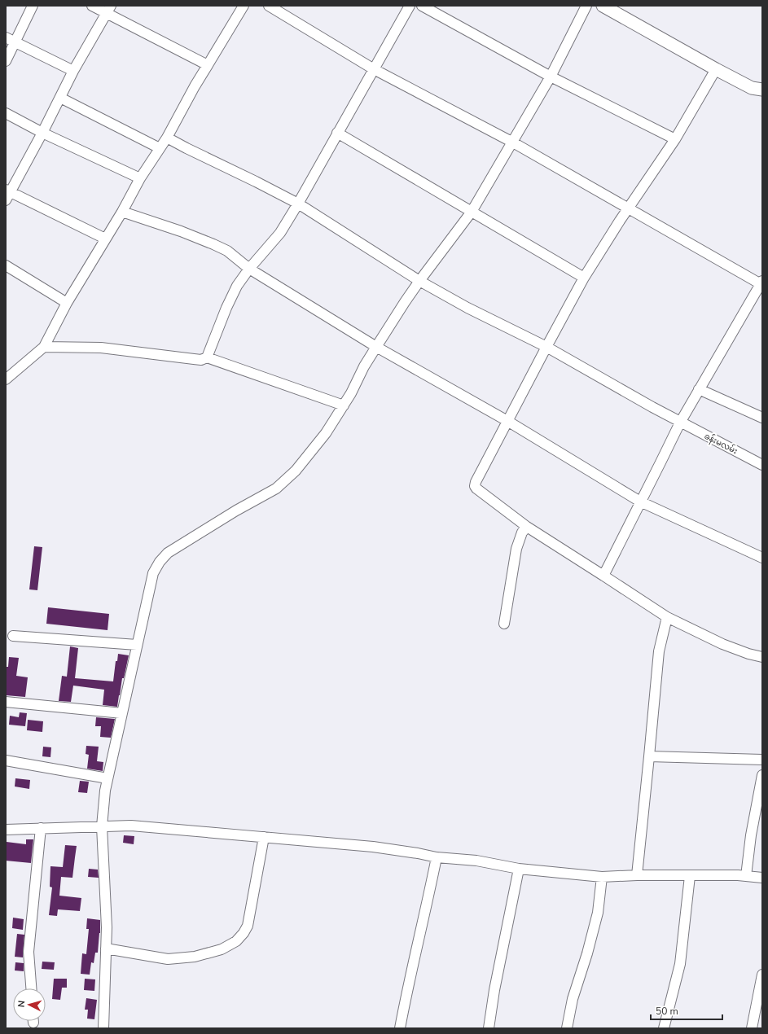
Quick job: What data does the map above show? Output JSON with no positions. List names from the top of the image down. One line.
{"streets":{"street":["ခန်းမလမ်း"]},"scale_bar":"50 m","north":"left"}
